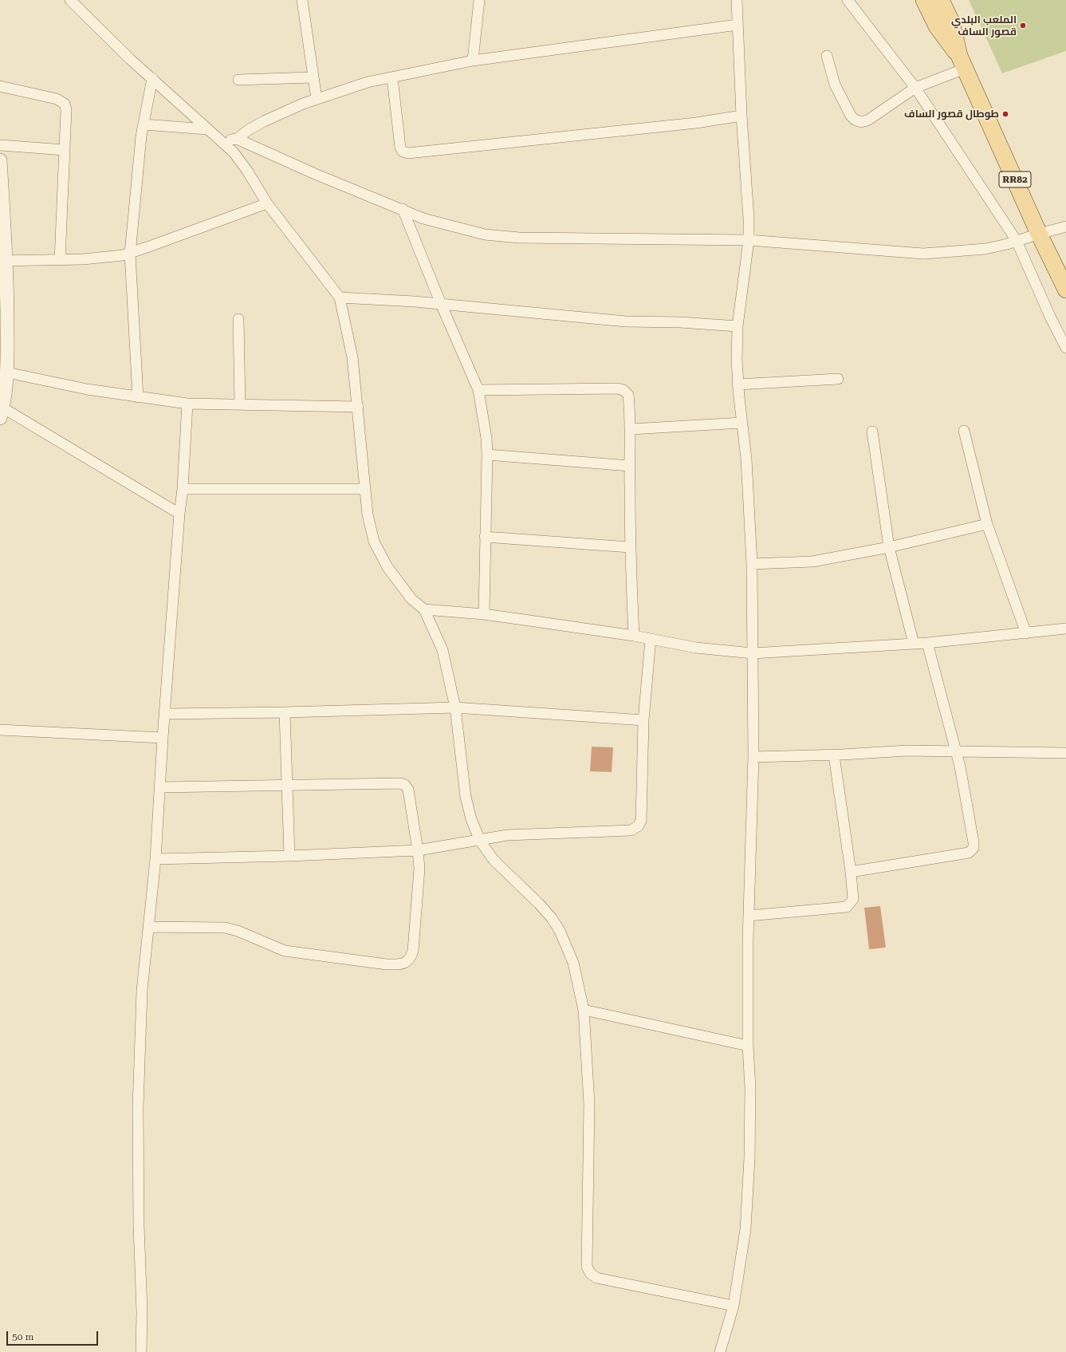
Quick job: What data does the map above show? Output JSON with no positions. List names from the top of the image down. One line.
{"streets":{"main road":["RR82"]},"places":["الملعب البلدي قصور الساف","طوطال قصور الساف"],"scale_bar":"50 m"}
